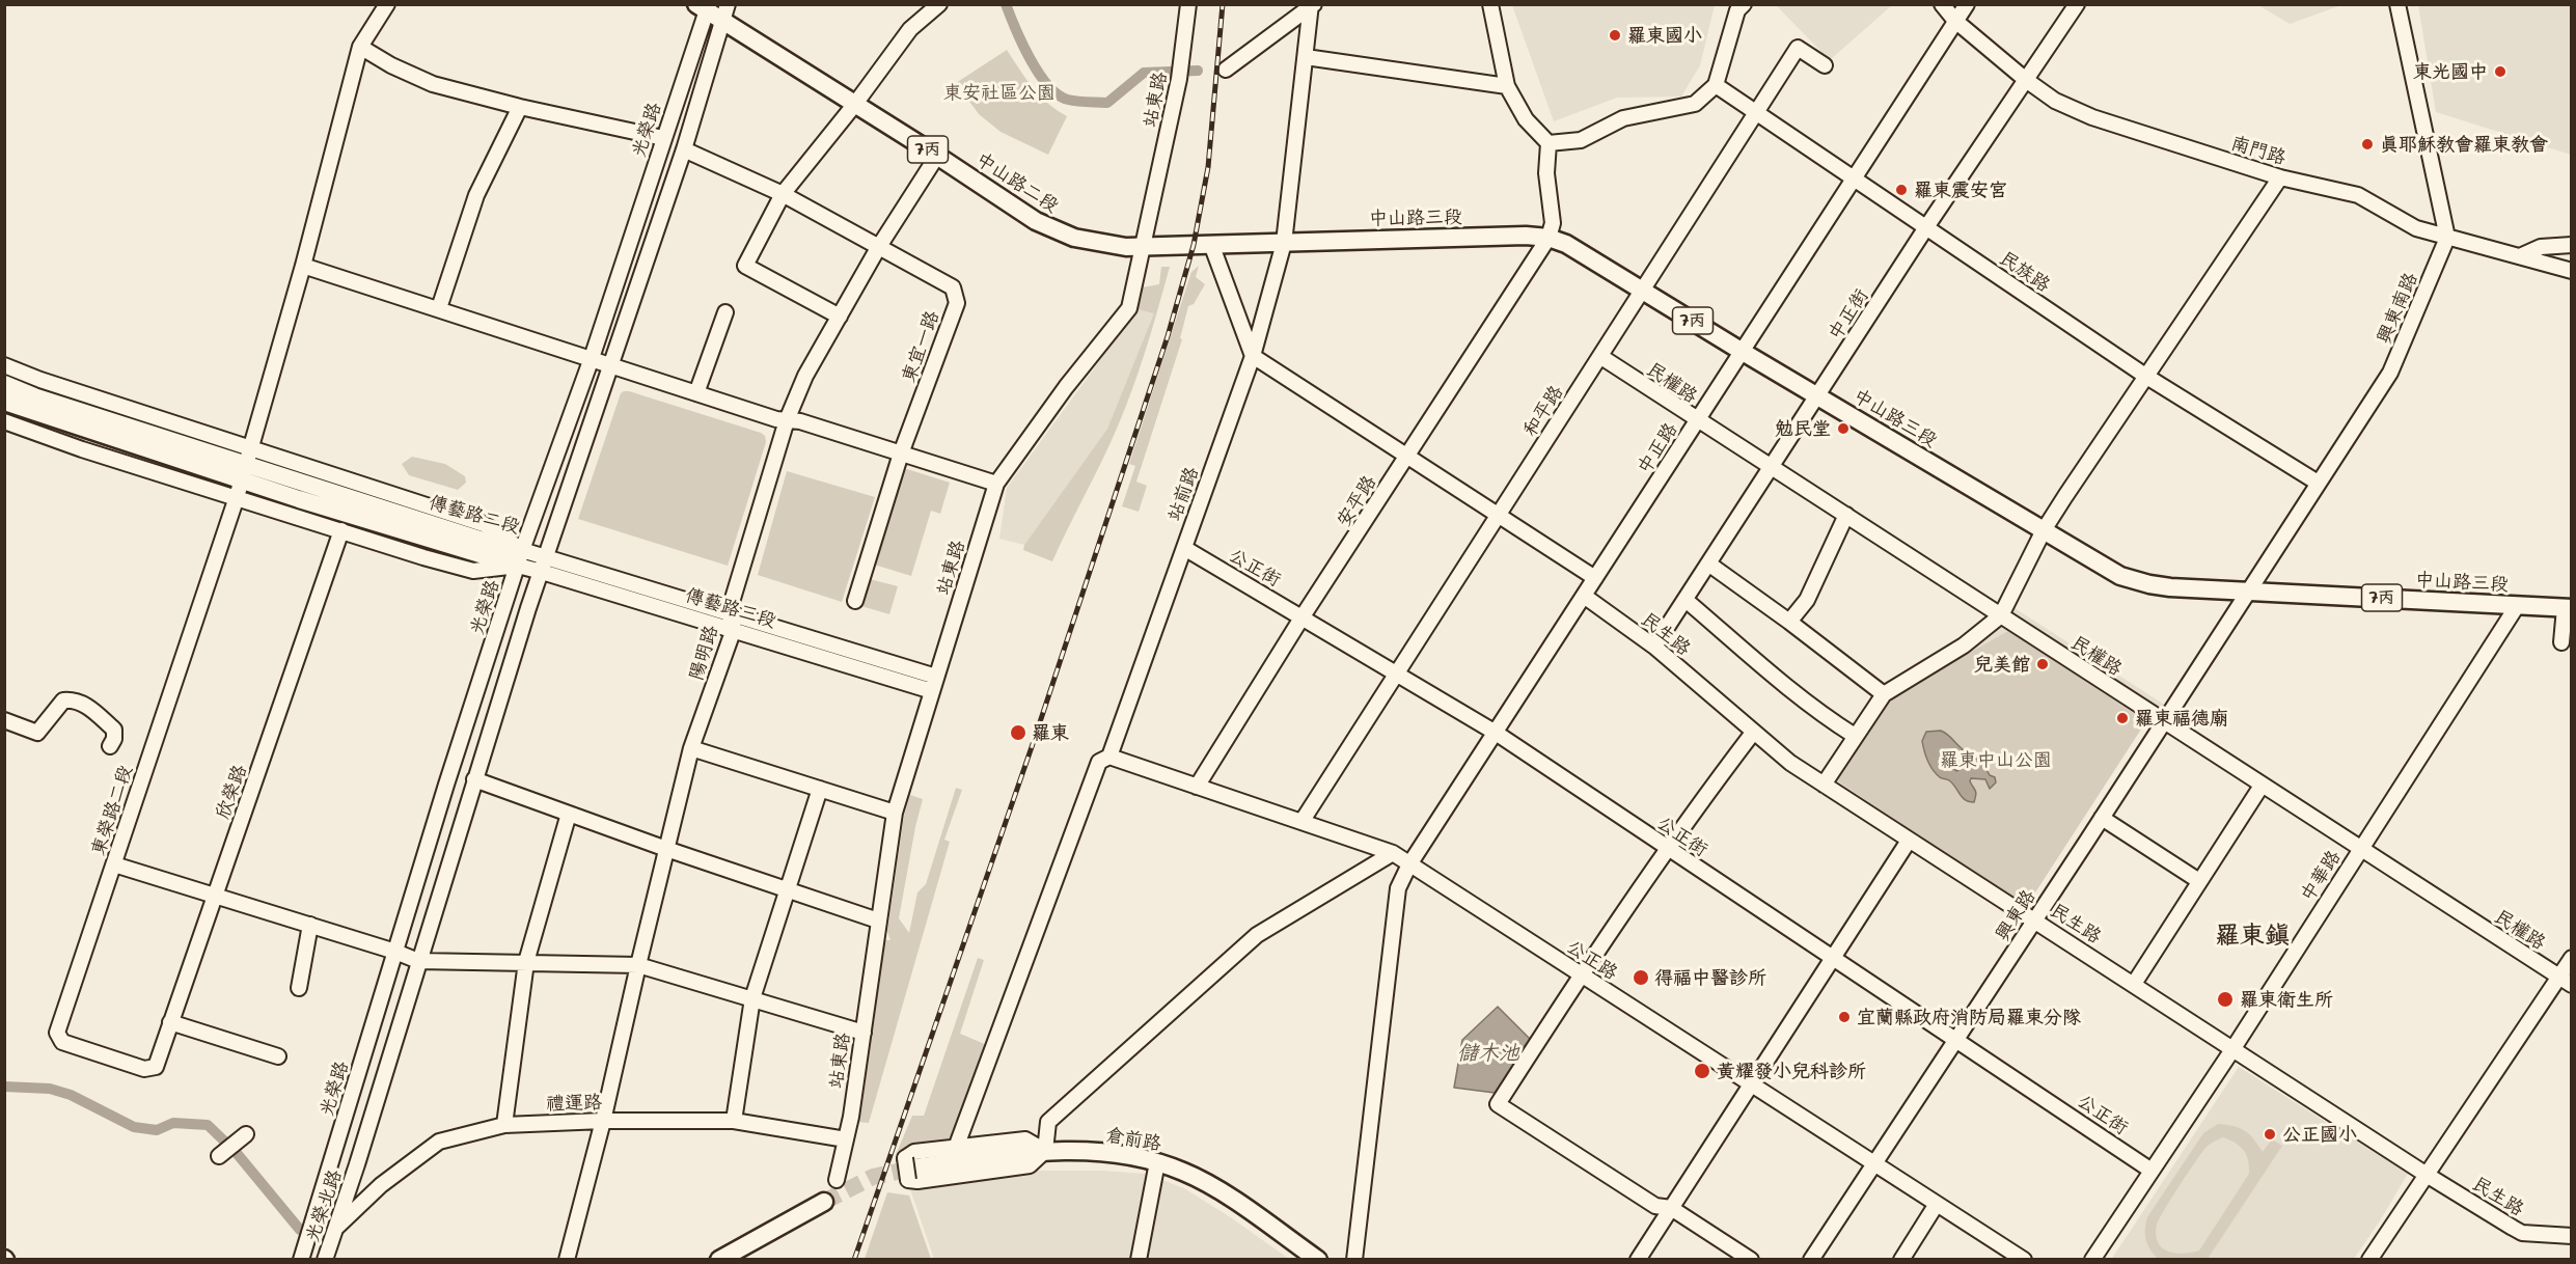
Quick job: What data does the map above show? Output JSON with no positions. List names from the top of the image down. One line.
{"streets":{"main road":["7丙","中山路二段","中山路三段","傳藝路二段","倉前路"],"street":["站東路","光榮路","南門路","民族路","興東南路","中正街","東宜一路","民權路","和平路","中正路","站前路","安平路","公正街","傳藝路三段","民生路","陽明路","欣榮路","東榮路二段","中華路","興東路","公正路","禮運路","光榮北路"]},"crossings":[["站東路","中山路二段"],["站東路","傳藝路三段"],["站東路","禮運路"],["光榮路","中山路二段"],["光榮路","傳藝路二段"],["光榮路","傳藝路三段"],["光榮路","光榮北路"],["南門路","興東南路"],["南門路","中正街"],["南門路","中正路"],["中山路二段","中山路三段"],["中山路二段","陽明路"],["中山路三段","興東南路"],["中山路三段","中正街"],["中山路三段","和平路"],["中山路三段","中正路"],["中山路三段","站前路"],["中山路三段","安平路"],["中山路三段","中華路"],["中山路三段","興東路"],["民族路","興東南路"],["民族路","中正街"],["民族路","和平路"],["民族路","中正路"],["興東南路","興東路"],["中正街","民權路"],["中正街","民生路"],["東宜一路","陽明路"],["民權路","和平路"],["民權路","中正路"],["民權路","中華路"],["民權路","興東路"],["和平路","公正街"],["和平路","公正路"],["中正路","公正街"],["中正路","民生路"],["中正路","公正路"],["站前路","公正街"],["站前路","公正路"],["安平路","公正街"],["安平路","公正路"],["傳藝路二段","傳藝路三段"],["傳藝路二段","欣榮路"],["傳藝路二段","東榮路二段"],["公正街","中華路"],["公正街","興東路"],["傳藝路三段","陽明路"],["民生路","中華路"],["民生路","興東路"],["陽明路","禮運路"],["欣榮路","東榮路二段"],["興東路","公正路"],["禮運路","光榮北路"]],"districts":["羅東鎮"],"water":["儲木池"],"parks":["東安社區公園","羅東中山公園"],"places":["羅東國小","東光國中","真耶穌教會羅東教會","羅東震安宮","勉民堂","兒美館","羅東福德廟","羅東","得福中醫診所","羅東衛生所","宜蘭縣政府消防局羅東分隊","黃耀發小兒科診所","公正國小"]}
